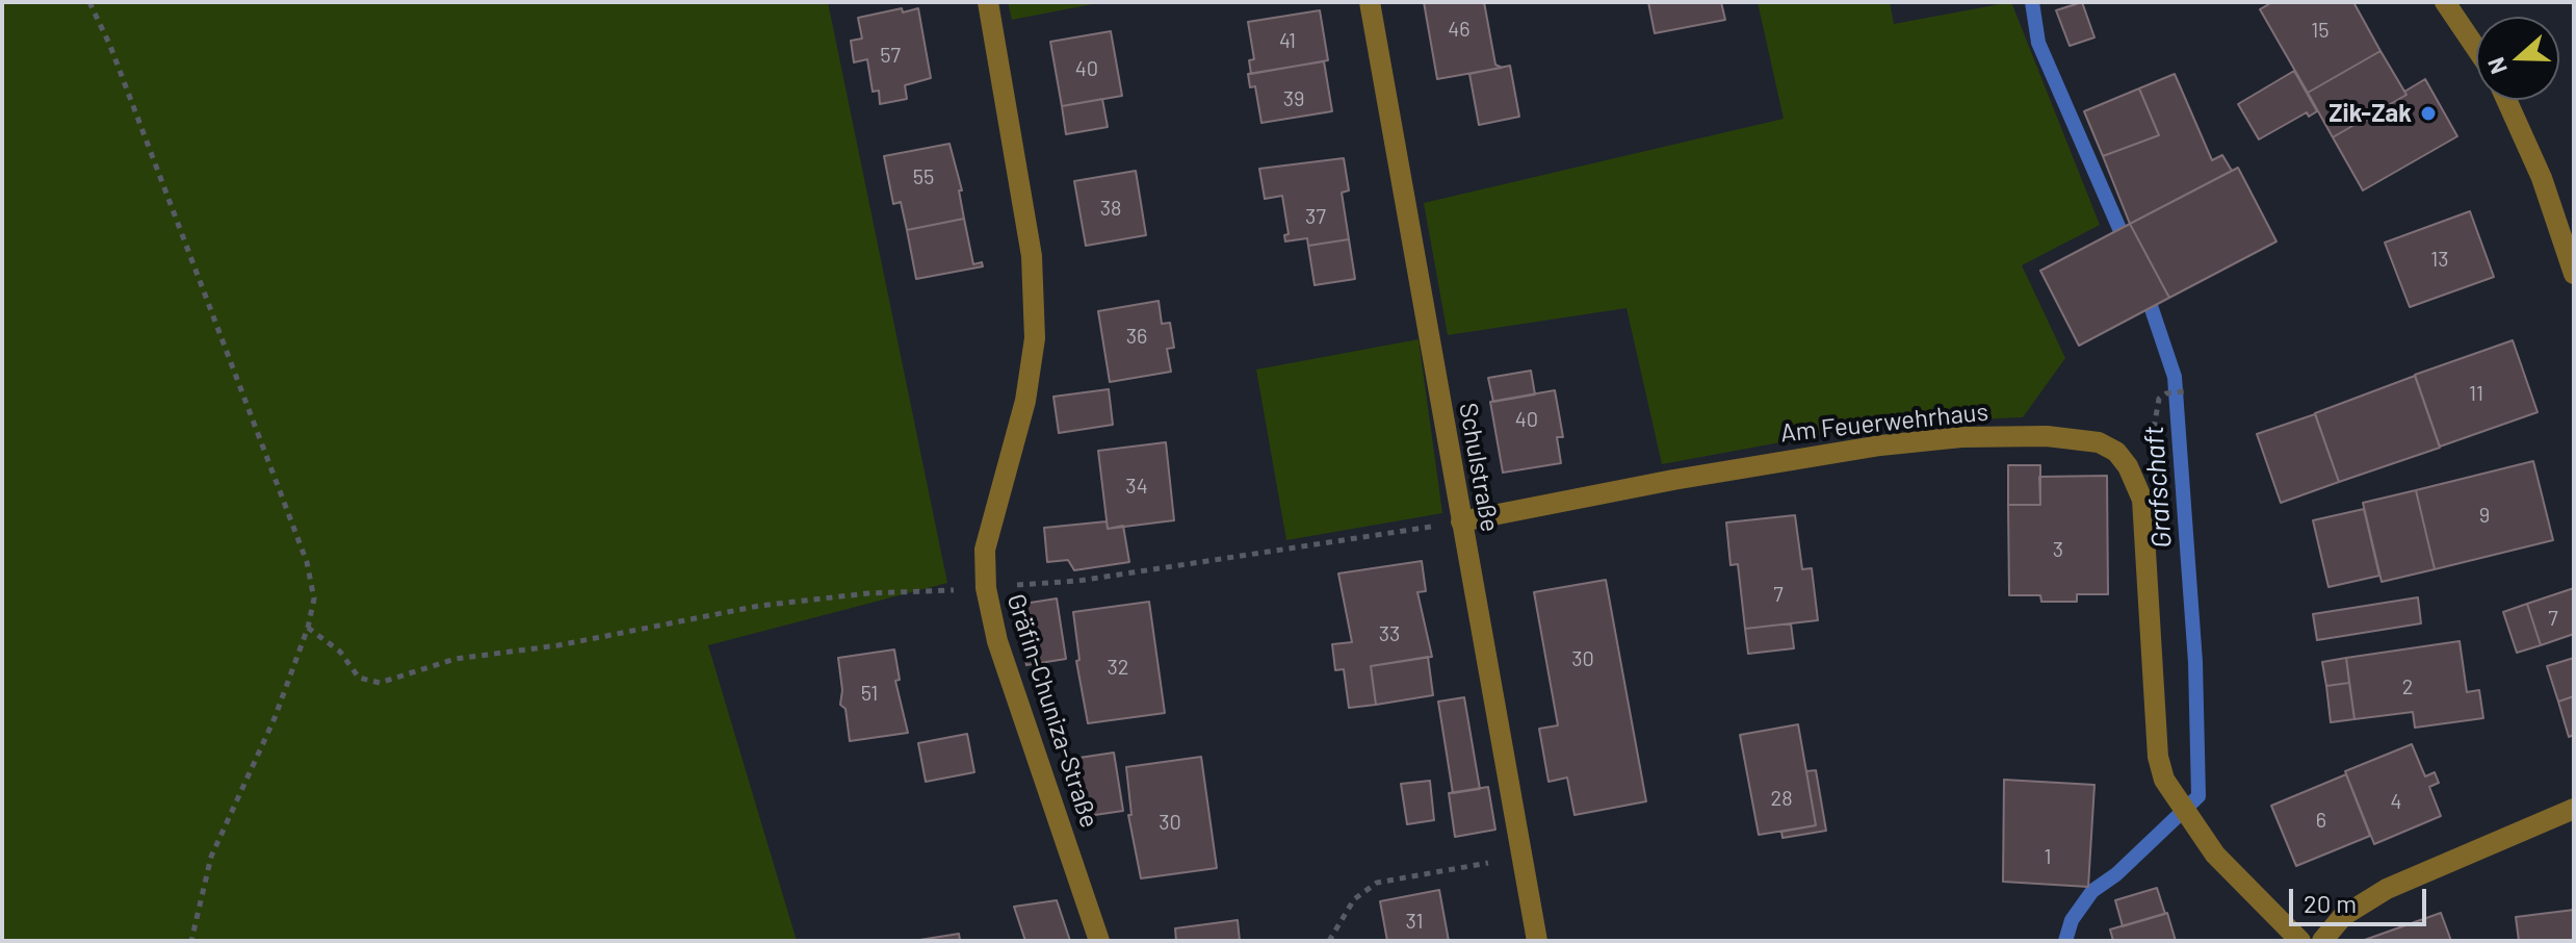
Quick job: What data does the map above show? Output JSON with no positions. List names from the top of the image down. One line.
{"streets":{"street":["Am Feuerwehrhaus","Schulstraße","Gräfin-Chuniza-Straße"]},"crossings":[["Am Feuerwehrhaus","Schulstraße"]],"water":["Grafschaft"],"places":["Zik-Zak"],"house_numbers":["46","15","41","57","40","39","55","38","37","13","36","11","40","34","9","3","7","7","33","30","32","2","51","28","4","6","30","1","31"],"scale_bar":"20 m","north":"left"}
